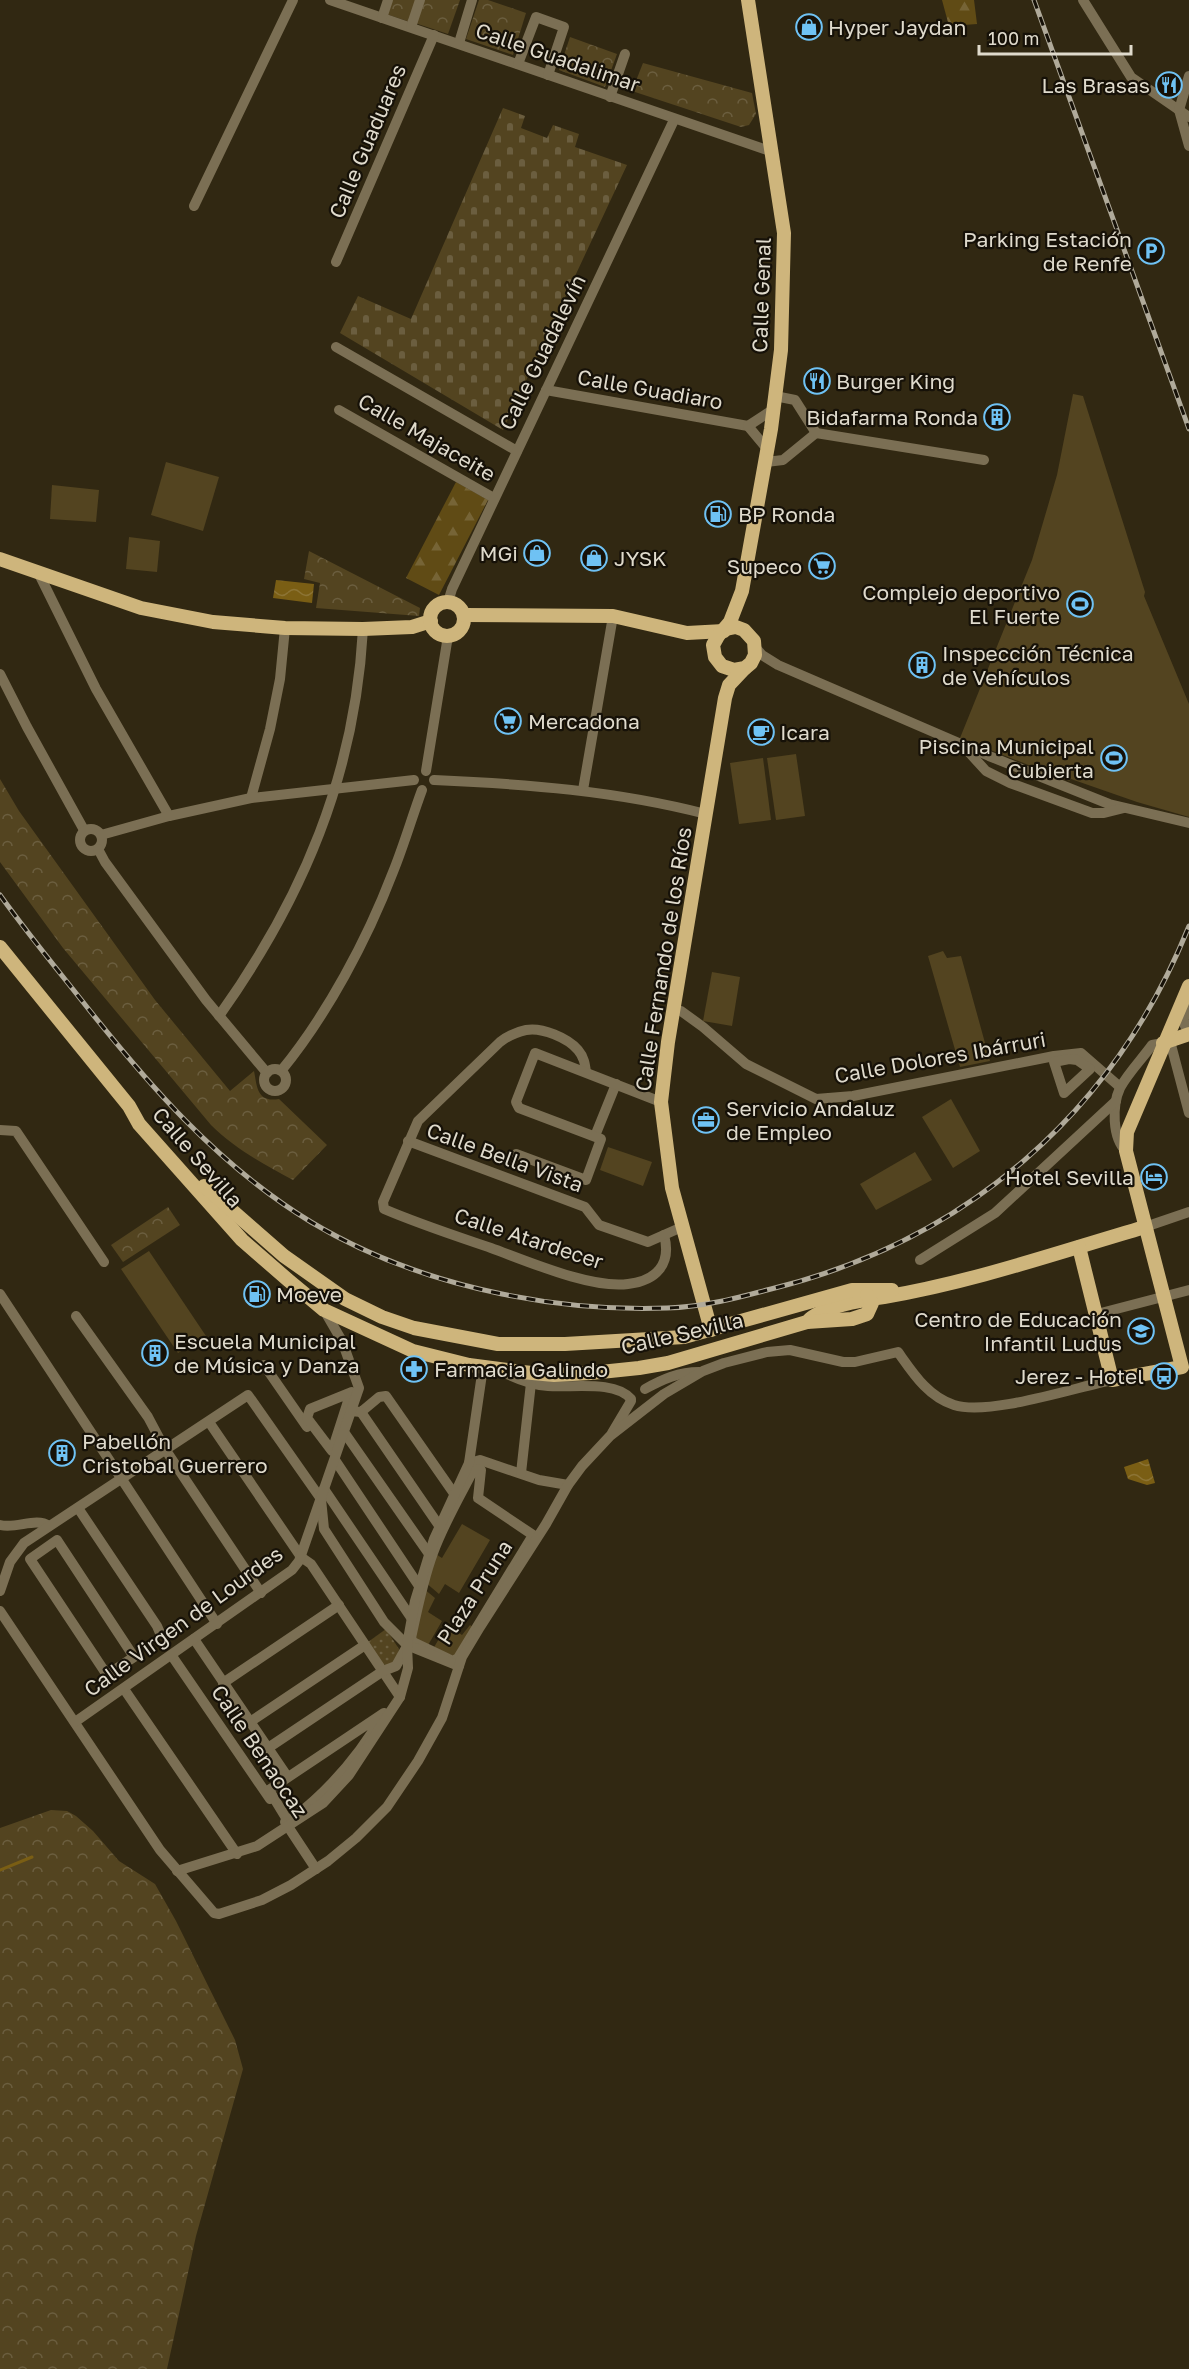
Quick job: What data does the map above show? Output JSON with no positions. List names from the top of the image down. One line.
{"streets":{"main road":["Calle Genal","Calle Fernando de los Ríos","Calle Sevilla"],"street":["Calle Guadalimar","Calle Guaduares","Calle Guadalevín","Calle Guadiaro","Calle Majaceite","Calle Dolores Ibárruri","Calle Bella Vista","Calle Atardecer","Plaza Pruna","Calle Virgen de Lourdes","Calle Benaocaz"]},"crossings":[["Calle Guadalimar","Calle Guaduares"],["Calle Guadalimar","Calle Genal"],["Calle Guadalimar","Calle Guadalevín"],["Calle Genal","Calle Guadiaro"],["Calle Genal","Calle Fernando de los Ríos"],["Calle Guadalevín","Calle Guadiaro"],["Calle Guadalevín","Calle Majaceite"],["Calle Fernando de los Ríos","Calle Dolores Ibárruri"],["Calle Fernando de los Ríos","Calle Sevilla"],["Calle Fernando de los Ríos","Calle Bella Vista"],["Calle Sevilla","Calle Virgen de Lourdes"],["Calle Bella Vista","Calle Atardecer"],["Calle Virgen de Lourdes","Calle Benaocaz"]],"places":{"shop":["Hyper Jaydan","MGi","JYSK"],"restaurant":["Las Brasas","Burger King"],"parking":["Parking Estación de Renfe"],"building":["Bidafarma Ronda","Inspección Técnica de Vehículos","Escuela Municipal de Música y Danza","Pabellón Cristobal Guerrero"],"fuel station":["BP Ronda","Moeve"],"supermarket":["Supeco","Mercadona"],"sports":["Complejo deportivo El Fuerte","Piscina Municipal Cubierta"],"cafe":["Icara"],"office":["Servicio Andaluz de Empleo"],"hotel":["Hotel Sevilla"],"school or university":["Centro de Educación Infantil Ludus"],"pharmacy":["Farmacia Galindo"],"bus stop":["Jerez - Hotel"]},"scale_bar":"100 m"}
